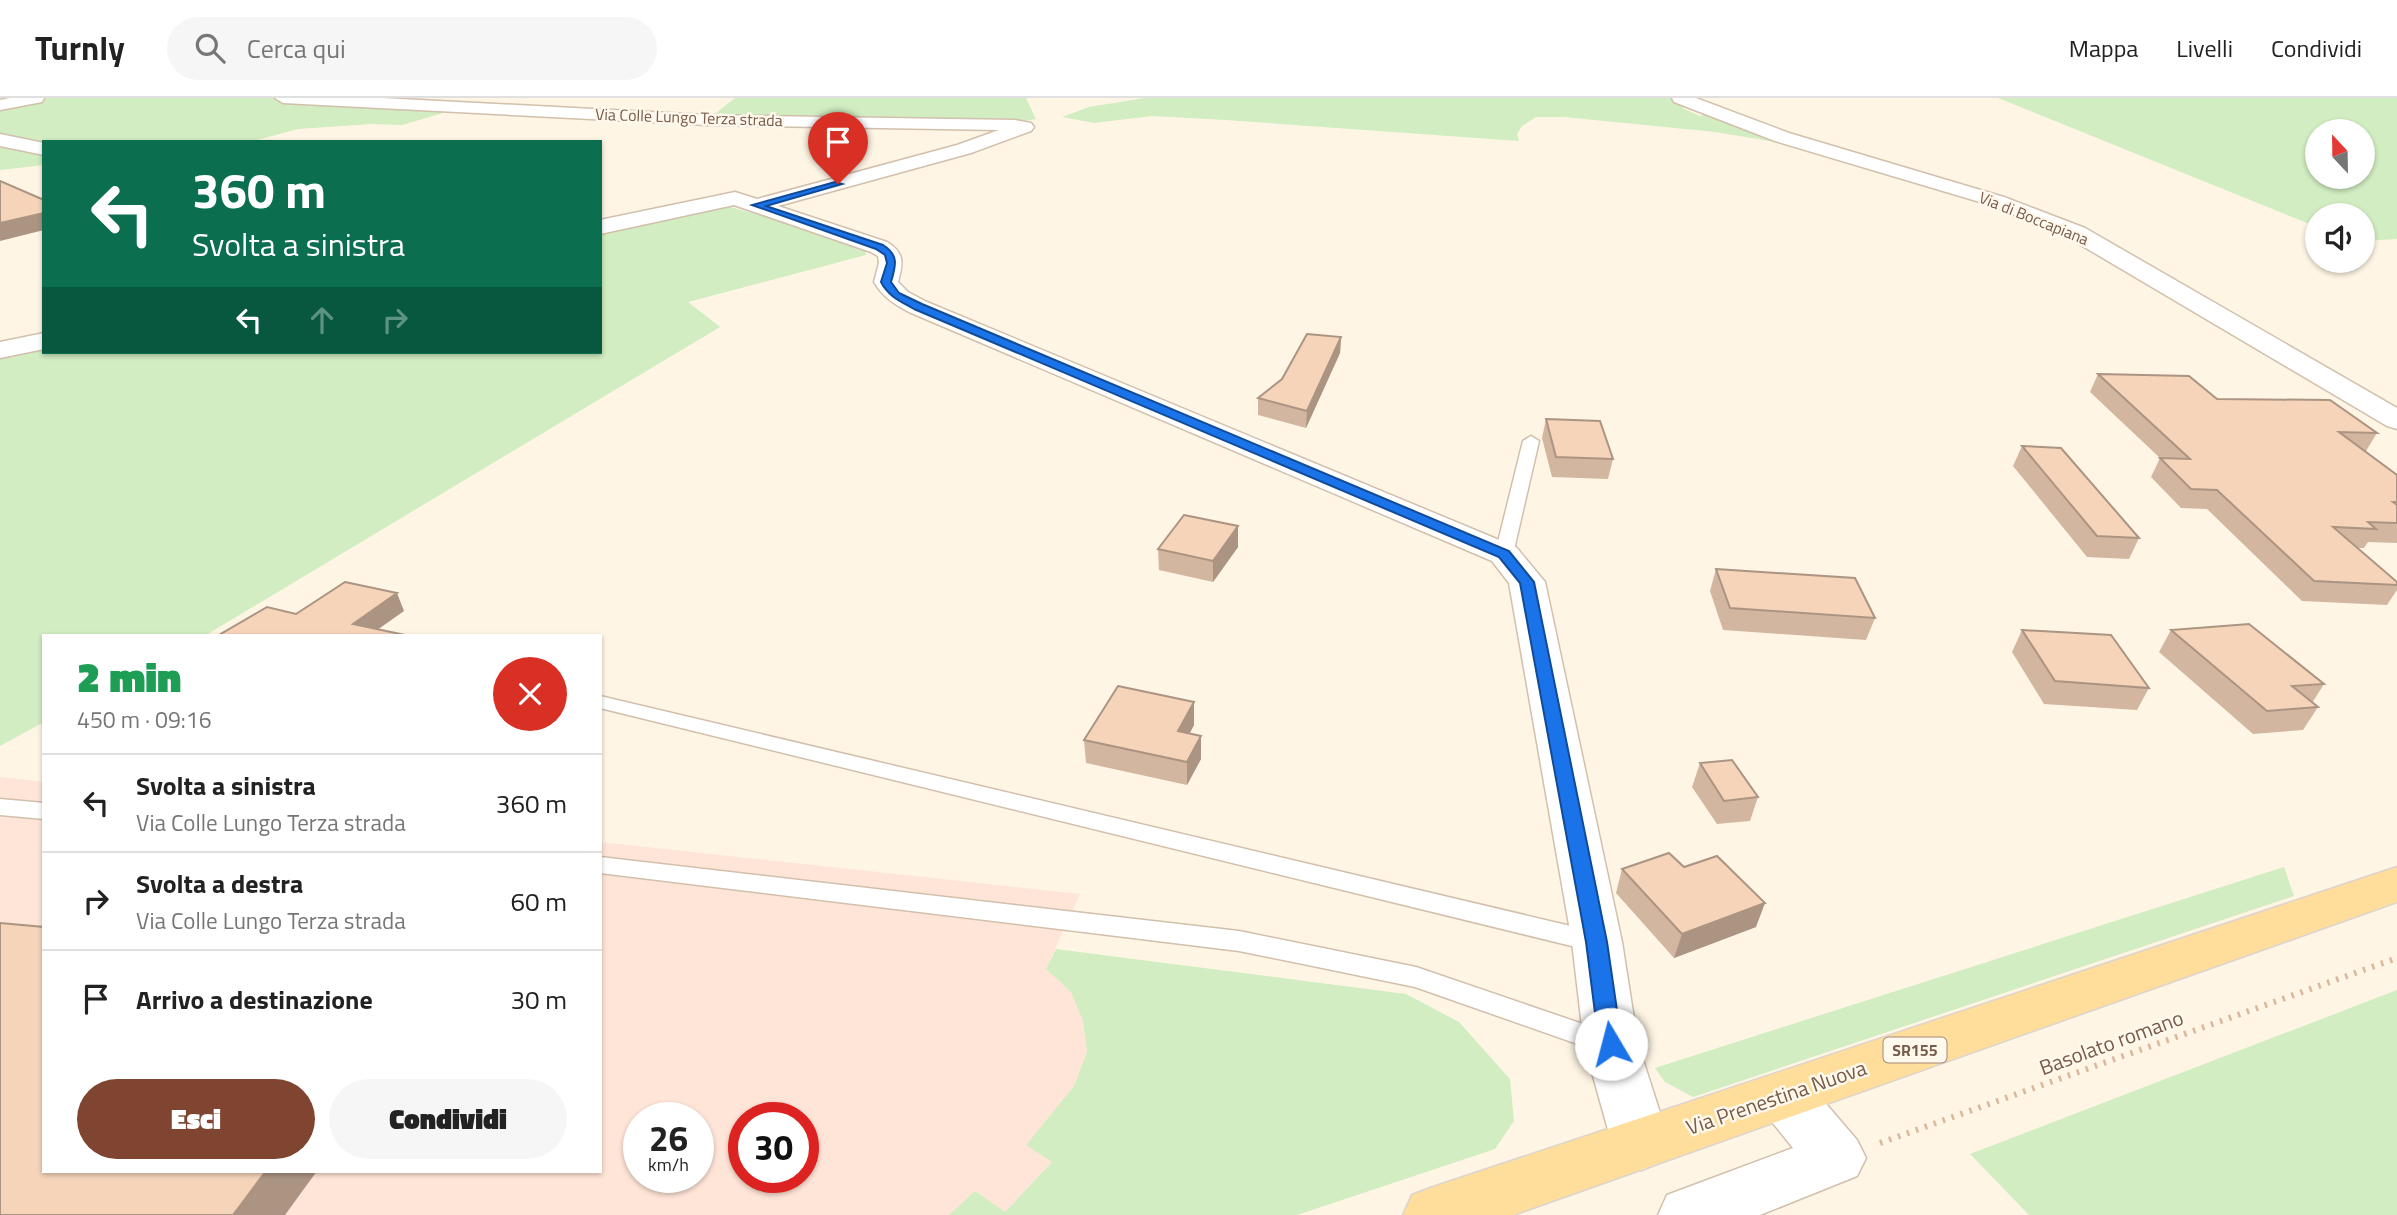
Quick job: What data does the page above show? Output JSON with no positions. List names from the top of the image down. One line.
{"streets":{"main road":["SR155","Via Prenestina Nuova"],"street":["Via Colle Lungo Terza strada","Via di Boccapiana"],"path":["Basolato romano"]},"crossings":[["Via Colle Lungo Terza strada","Via Prenestina Nuova"]],"north":"top","page":{"header":"Turnly","search":"Cerca qui","nav":["Mappa","Livelli","Condividi"],"turn":["360 m","Svolta a sinistra"],"heading":["2 min","450 m · 09:16"],"list":[{"name":"Svolta a sinistra","note":"Via Colle Lungo Terza strada","value":"360 m"},{"name":"Svolta a destra","note":"Via Colle Lungo Terza strada","value":"60 m"},{"name":"Arrivo a destinazione","value":"30 m"}],"buttons":["Esci","Condividi"],"speed":"26 km/h","limit":"30"}}
